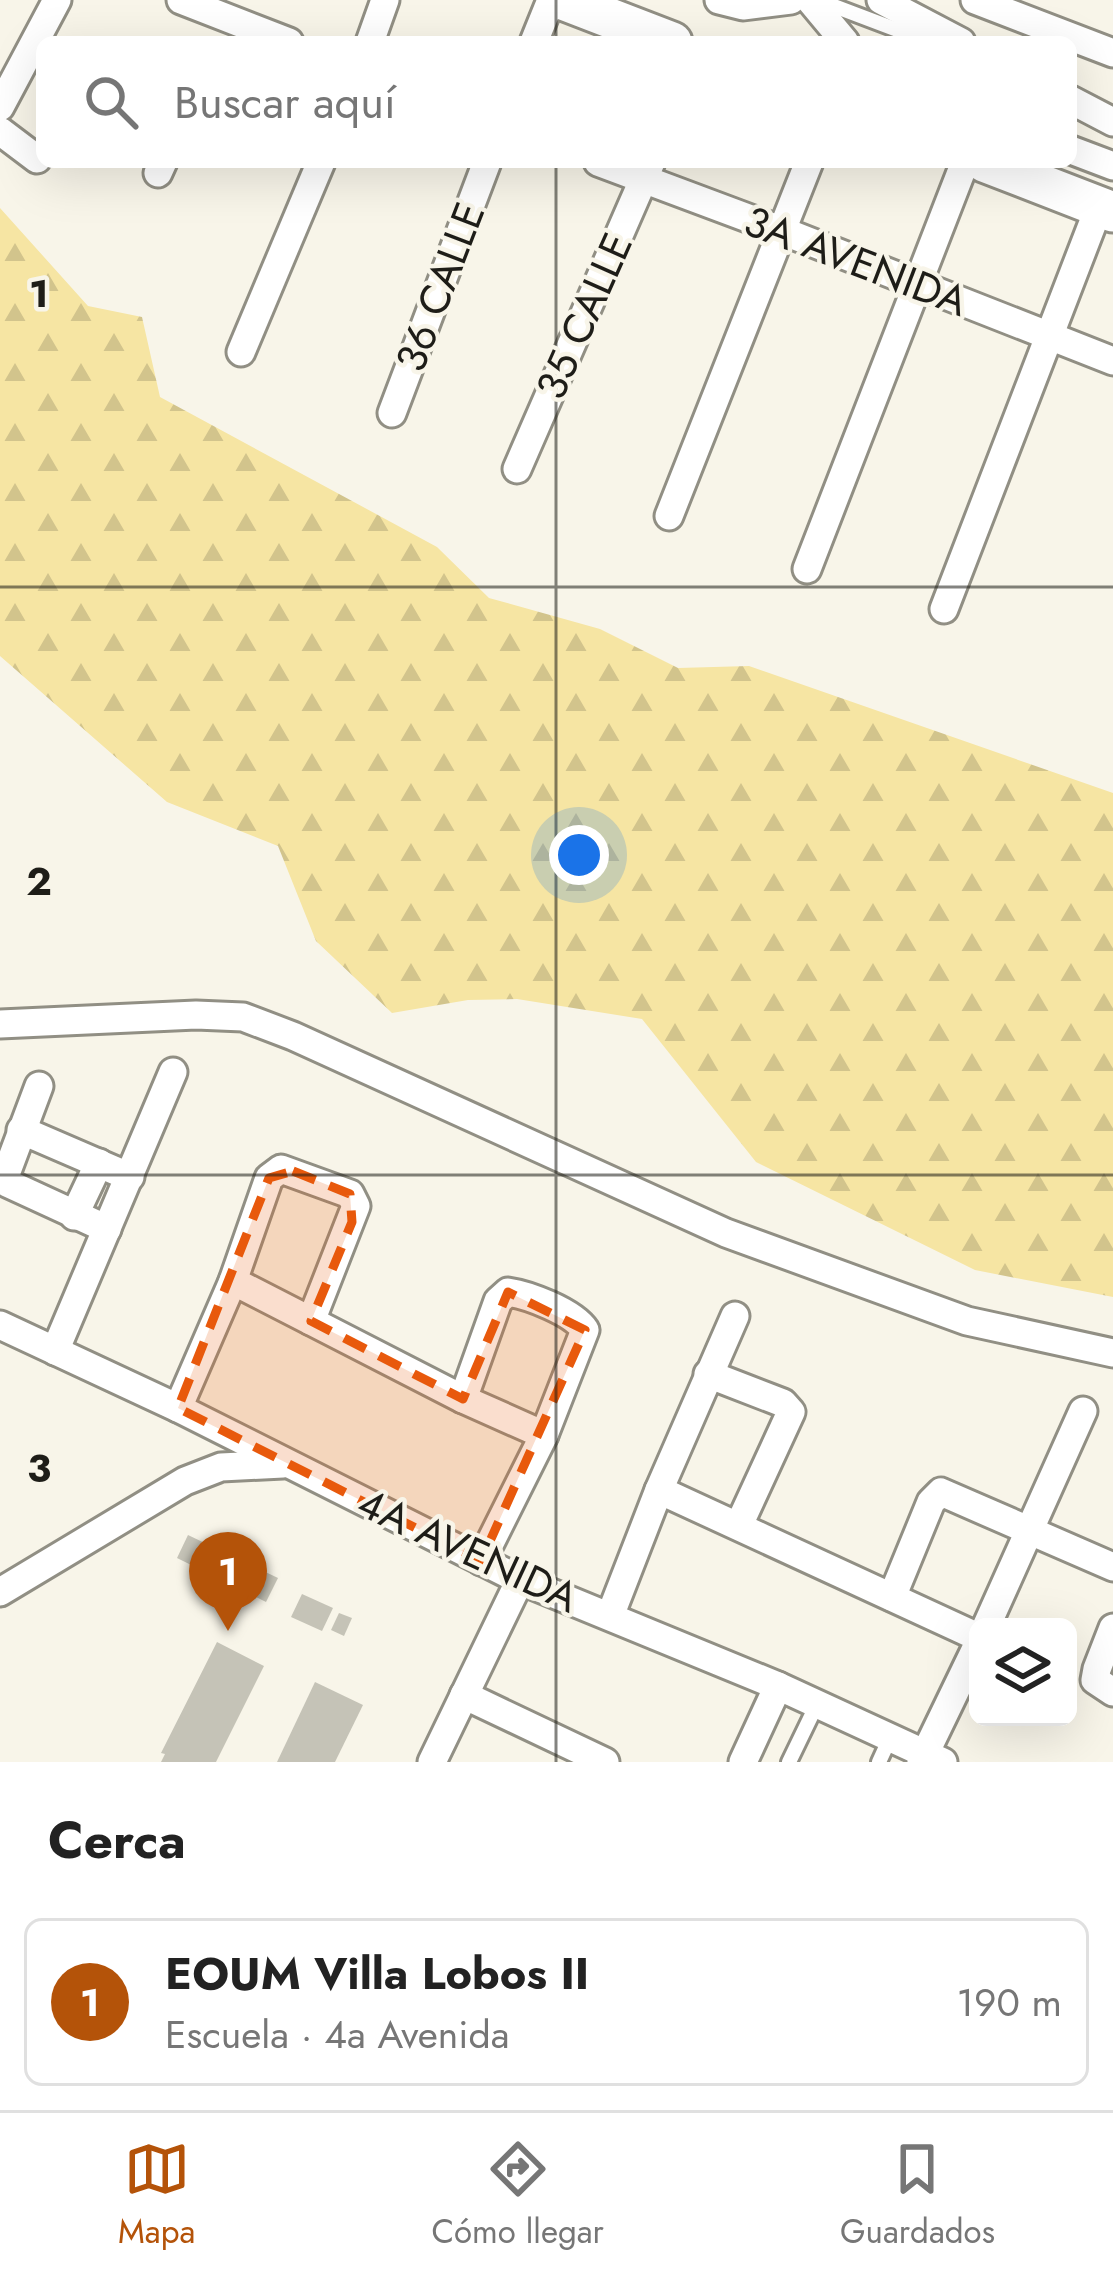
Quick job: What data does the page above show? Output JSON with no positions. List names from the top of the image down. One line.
{"streets":{"street":["3A AVENIDA","36 CALLE","35 CALLE","4A AVENIDA"]},"crossings":[["3A AVENIDA","35 CALLE"]],"page":{"search":"Buscar aquí","pins":"1","heading":"Cerca","list":[{"mark":"1","name":"EOUM Villa Lobos II","note":"Escuela · 4a Avenida","value":"190 m"}],"nav":["Mapa","Cómo llegar","Guardados"]},"grid":{"rows":["1","2","3"]}}
